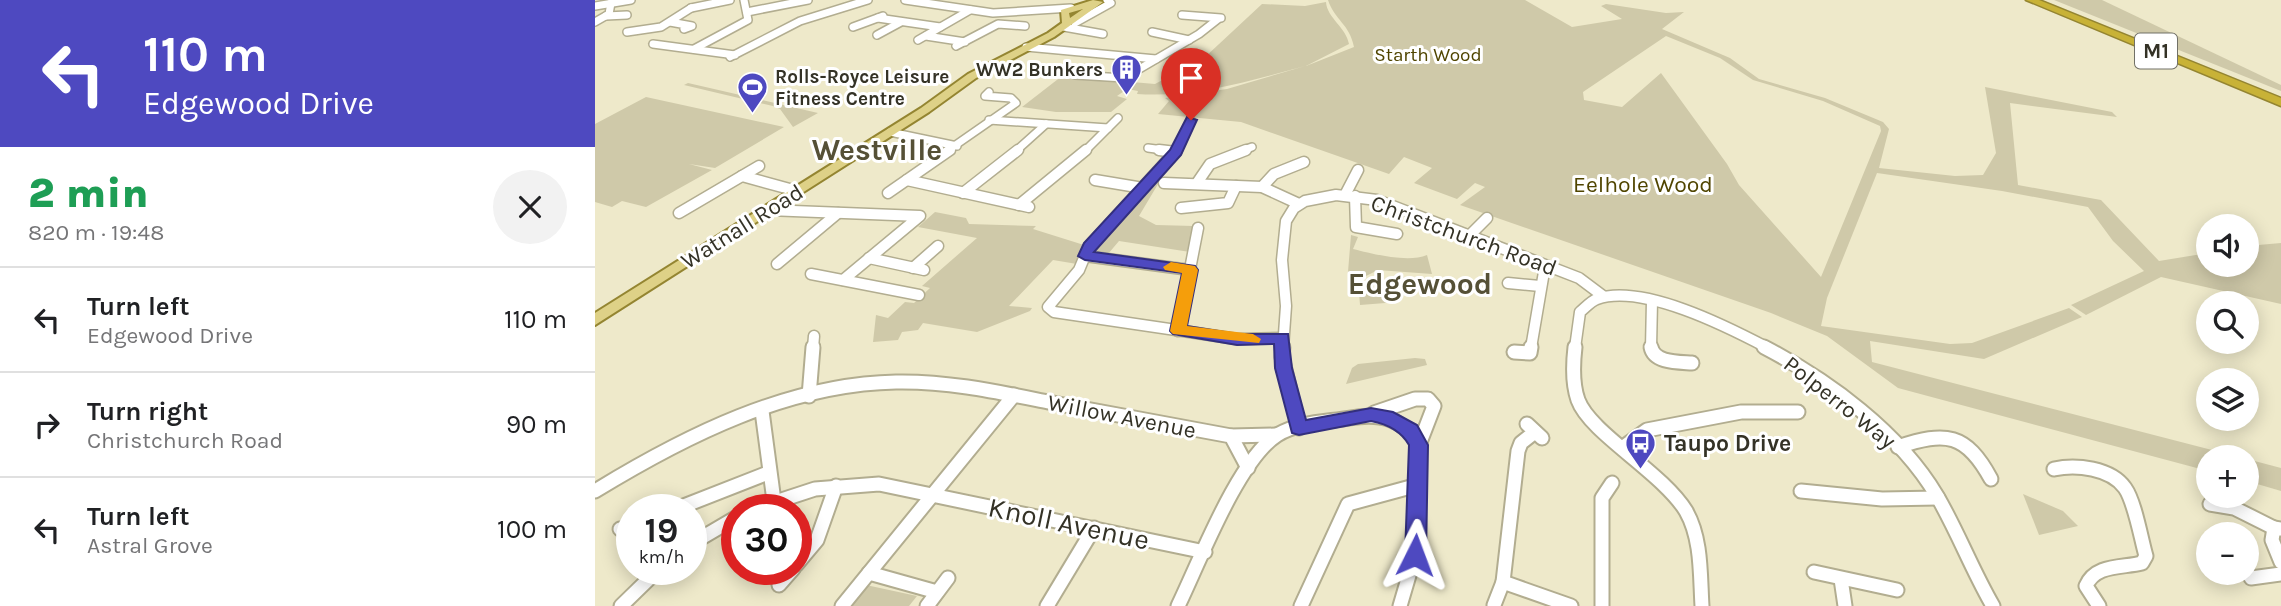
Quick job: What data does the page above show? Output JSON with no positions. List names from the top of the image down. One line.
{"streets":{"highway":["M1"],"main road":["Watnall Road"],"street":["Christchurch Road","Polperro Way","Willow Avenue","Knoll Avenue"]},"crossings":[["Christchurch Road","Polperro Way"]],"districts":["Westville","Edgewood"],"parks":["Starth Wood","Eelhole Wood"],"places":{"building":["WW2 Bunkers"],"sports":["Rolls-Royce Leisure Fitness Centre"],"bus stop":["Taupo Drive"]},"page":{"turn":["110 m","Edgewood Drive"],"heading":["2 min","820 m · 19:48"],"map_buttons":["+","−"],"list":[{"name":"Turn left","note":"Edgewood Drive","value":"110 m"},{"name":"Turn right","note":"Christchurch Road","value":"90 m"},{"name":"Turn left","note":"Astral Grove","value":"100 m"}],"speed":"19 km/h","limit":"30"}}
